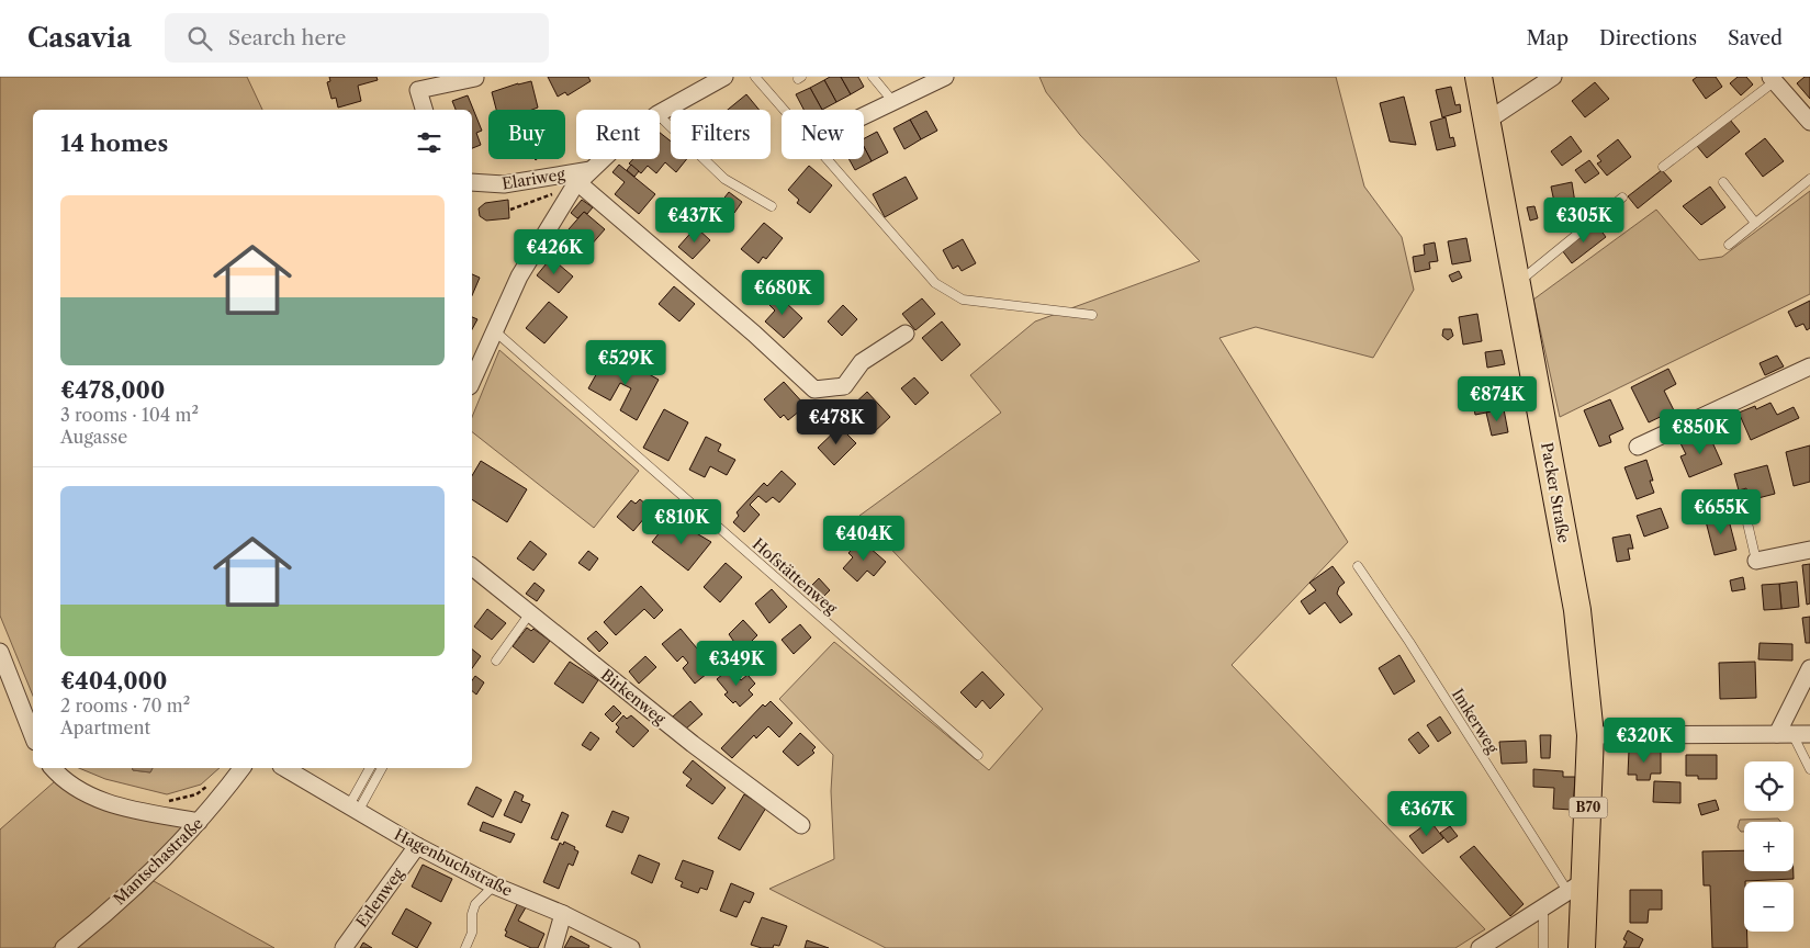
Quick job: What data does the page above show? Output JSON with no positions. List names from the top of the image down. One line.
{"streets":{"main road":["Packer Straße","B70"],"street":["Elariweg","Birkenweg","Mantschastraße","Hagenbuchstraße","Erlenweg"],"lane":["Hofstättenweg","Imkerweg"]},"crossings":[["Packer Straße","Imkerweg"],["Packer Straße","B70"],["Imkerweg","B70"],["Hagenbuchstraße","Erlenweg"]],"page":{"header":"Casavia","search":"Search here","nav":["Map","Directions","Saved"],"chip":["Buy","Rent","Filters","New"],"heading":"14 homes","list":[{"name":"€478,000","note":"3 rooms · 104 m² · Augasse"},{"name":"€404,000","note":"2 rooms · 70 m² · Apartment"}],"price":["€437K","€305K","€426K","€680K","€529K","€874K","€478K","€850K","€655K","€810K","€404K","€349K","€320K","€367K"],"map_buttons":["+","−"]}}
